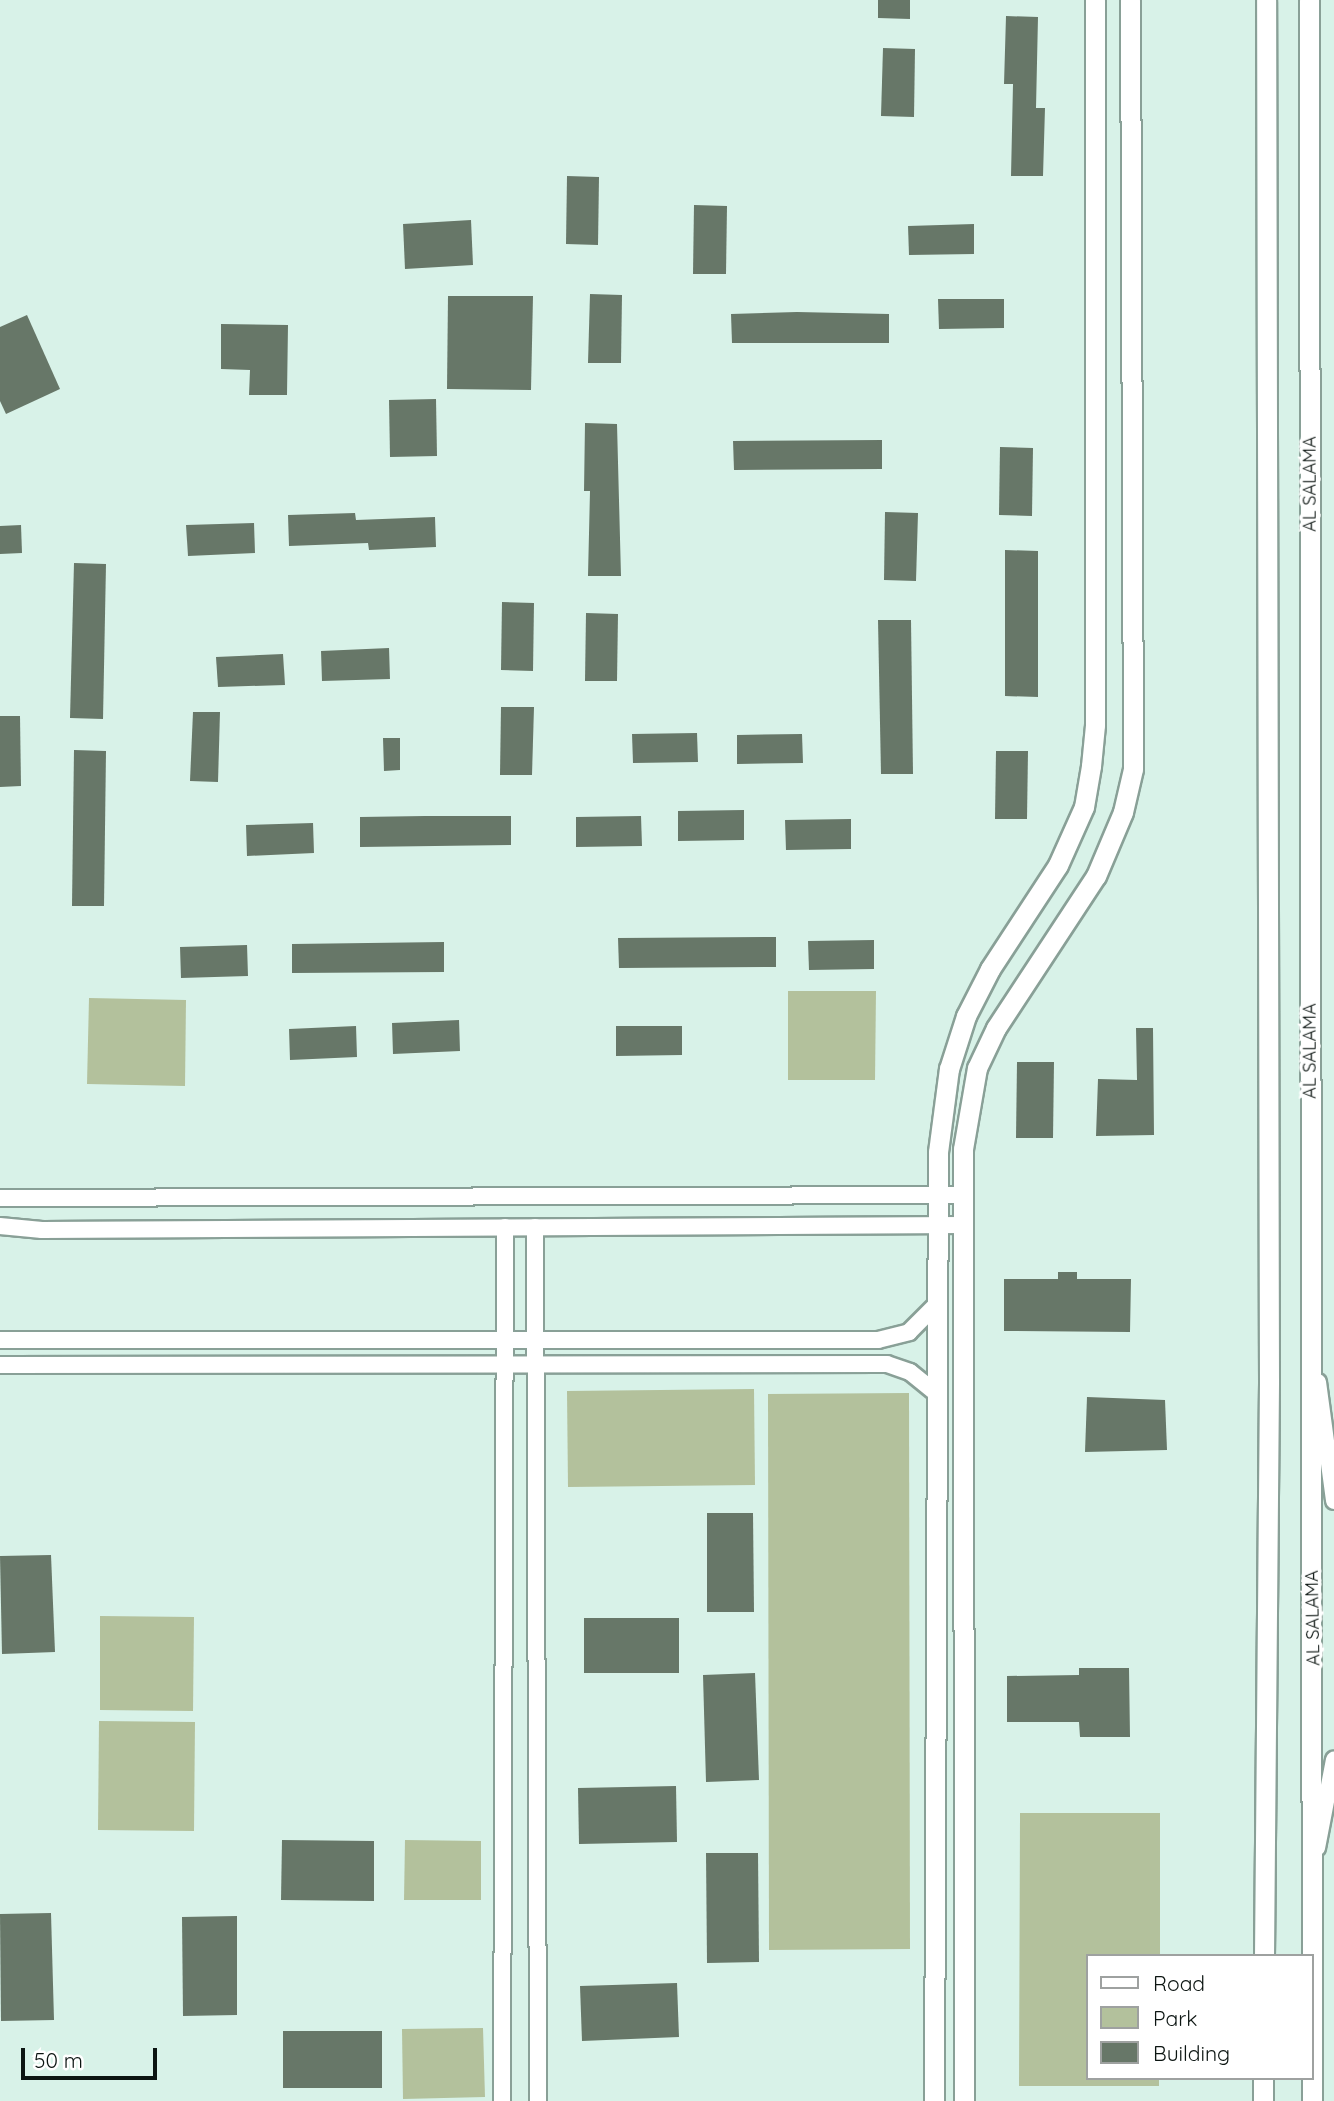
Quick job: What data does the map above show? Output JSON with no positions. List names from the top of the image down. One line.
{"streets":{"street":["AL SALAMA"]},"legend":["Road","Park","Building"],"scale_bar":"50 m"}
